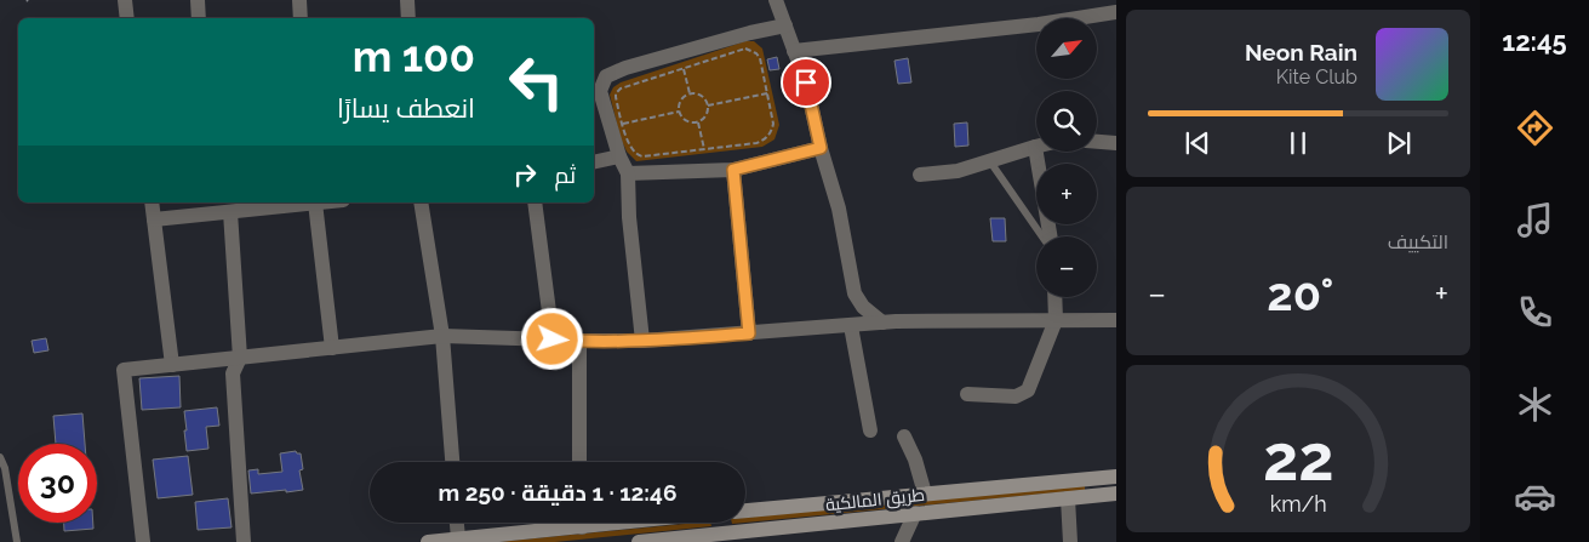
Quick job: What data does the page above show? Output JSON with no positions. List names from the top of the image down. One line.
{"streets":{"main road":["طريق المالكية"]},"north":"top right","page":{"tabs":"12:45","map_buttons":["+","−"],"turn":["100 m","انعطف يسارًا"],"song":["Neon Rain","Kite Club"],"then":"ثم","tile":"التكييف","heat":["−","20°","+"],"limit":"30","trip":"12:46 · 1 دقيقة · 250 m","gauge":["22","km/h"]}}
